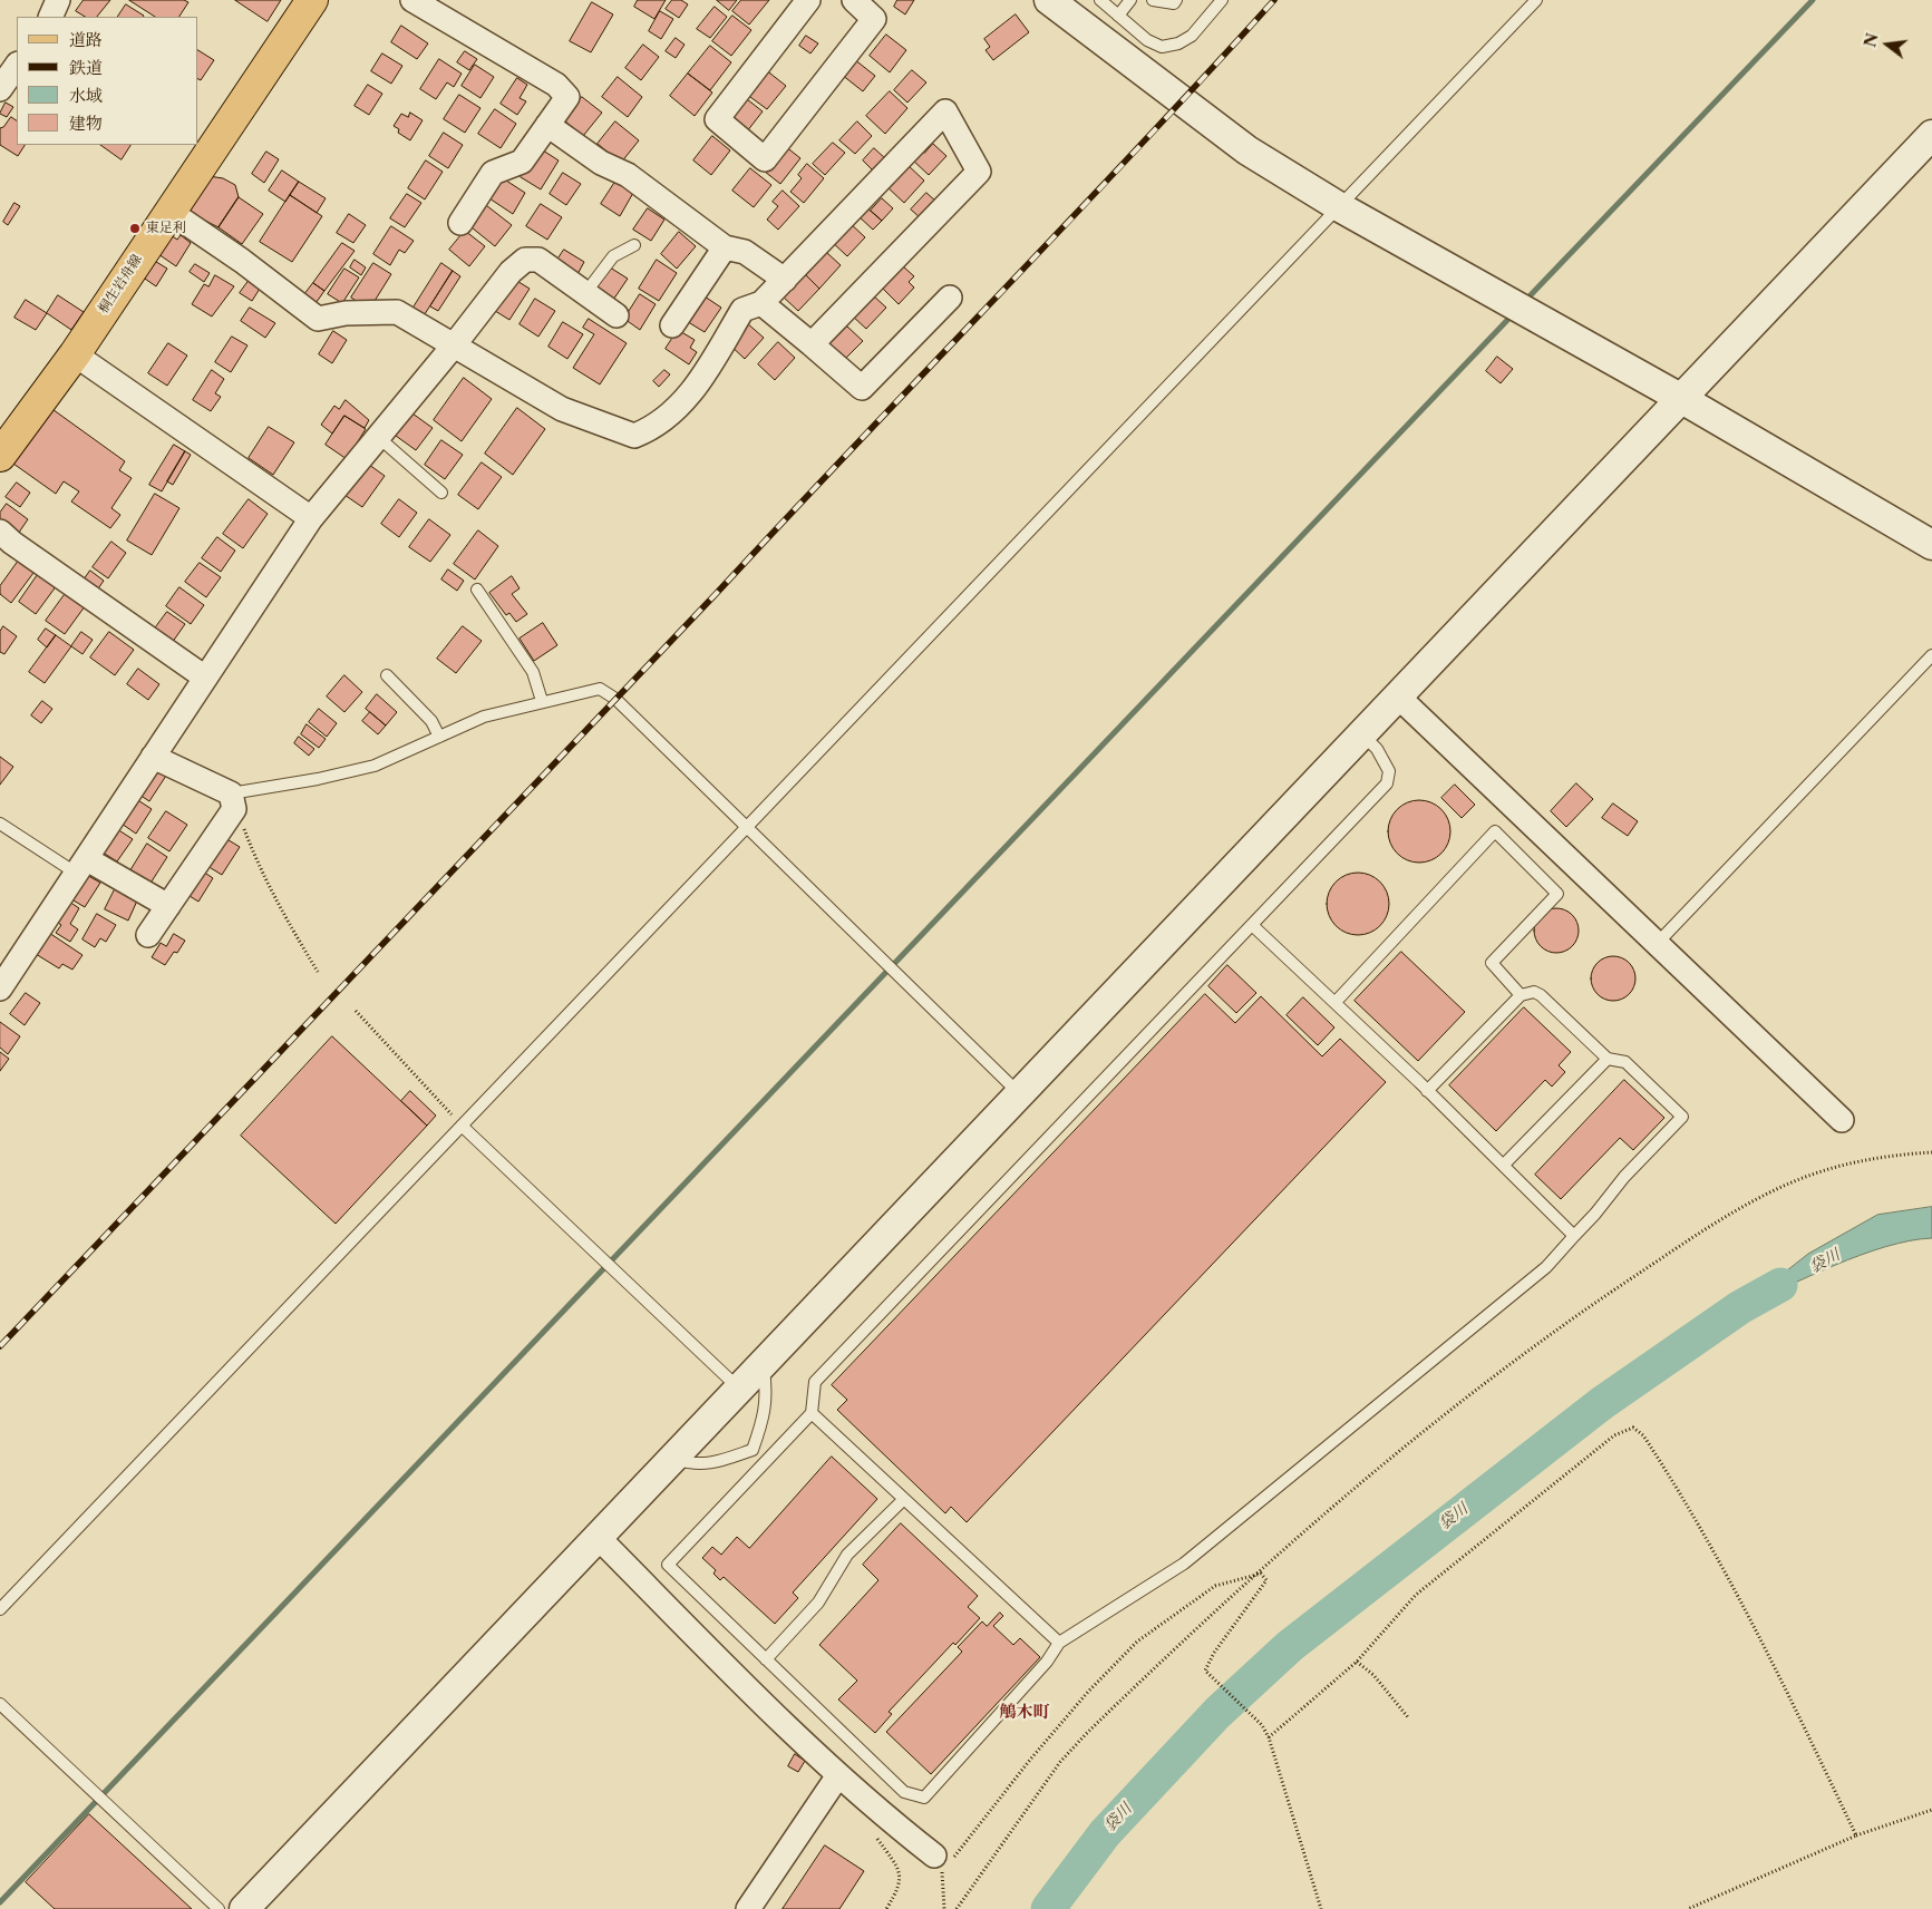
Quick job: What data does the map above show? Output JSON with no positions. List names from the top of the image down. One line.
{"streets":{"main road":["桐生岩舟線"]},"districts":["鵤木町"],"water":["袋川"],"places":["東足利"],"legend":["道路","鉄道","水域","建物"],"north":"left"}
